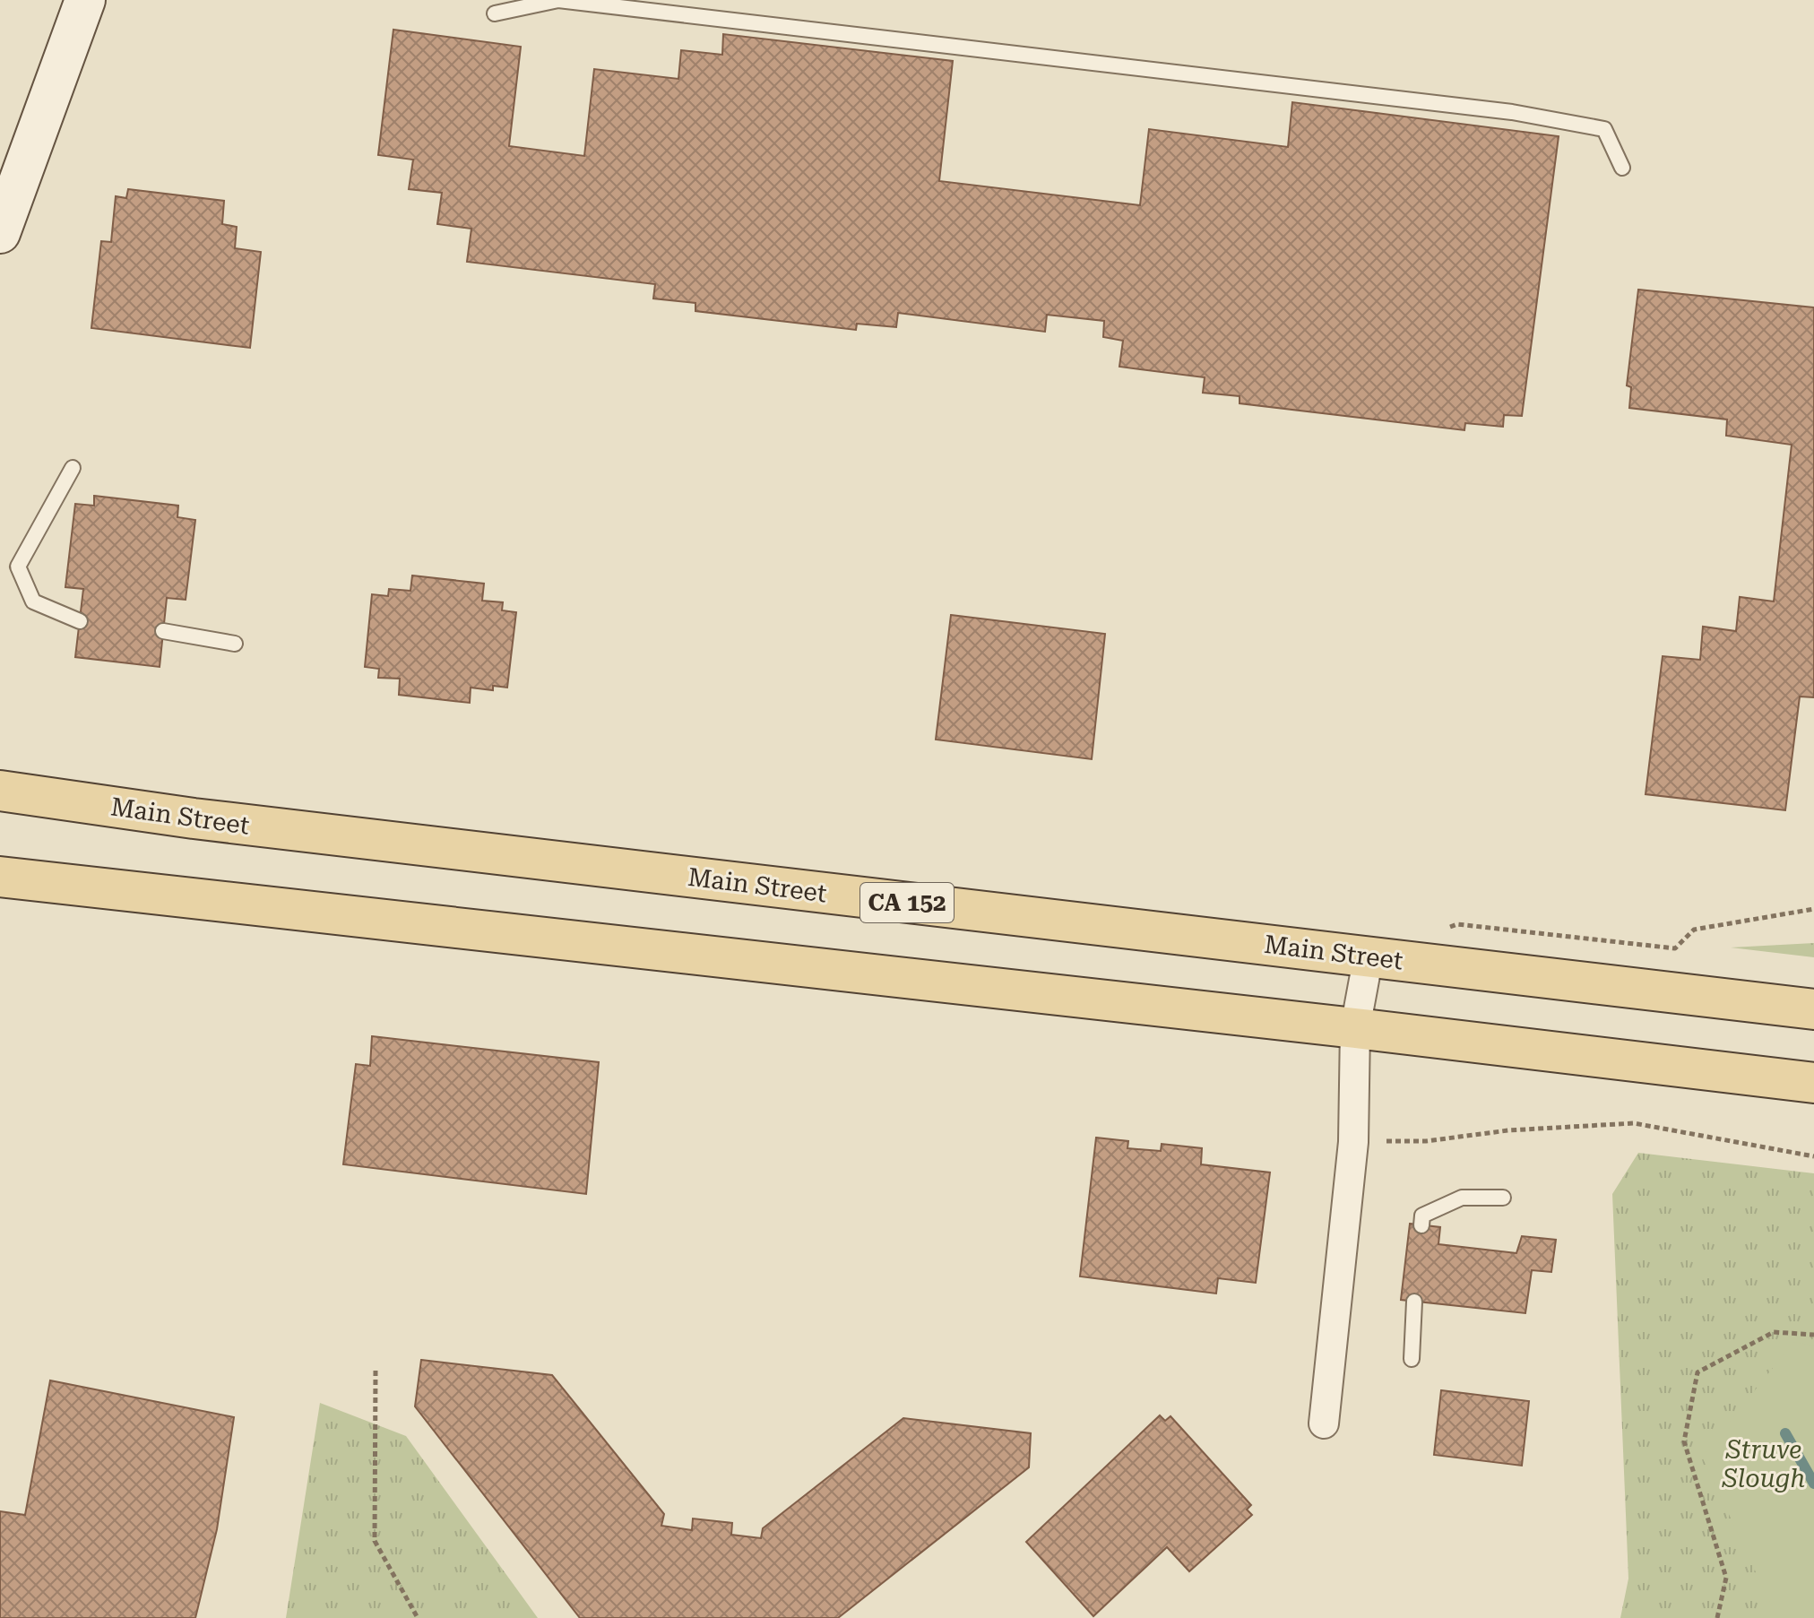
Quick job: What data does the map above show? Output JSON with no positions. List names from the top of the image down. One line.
{"streets":{"main road":["Main Street","CA 152"]},"parks":["Struve Slough"]}
